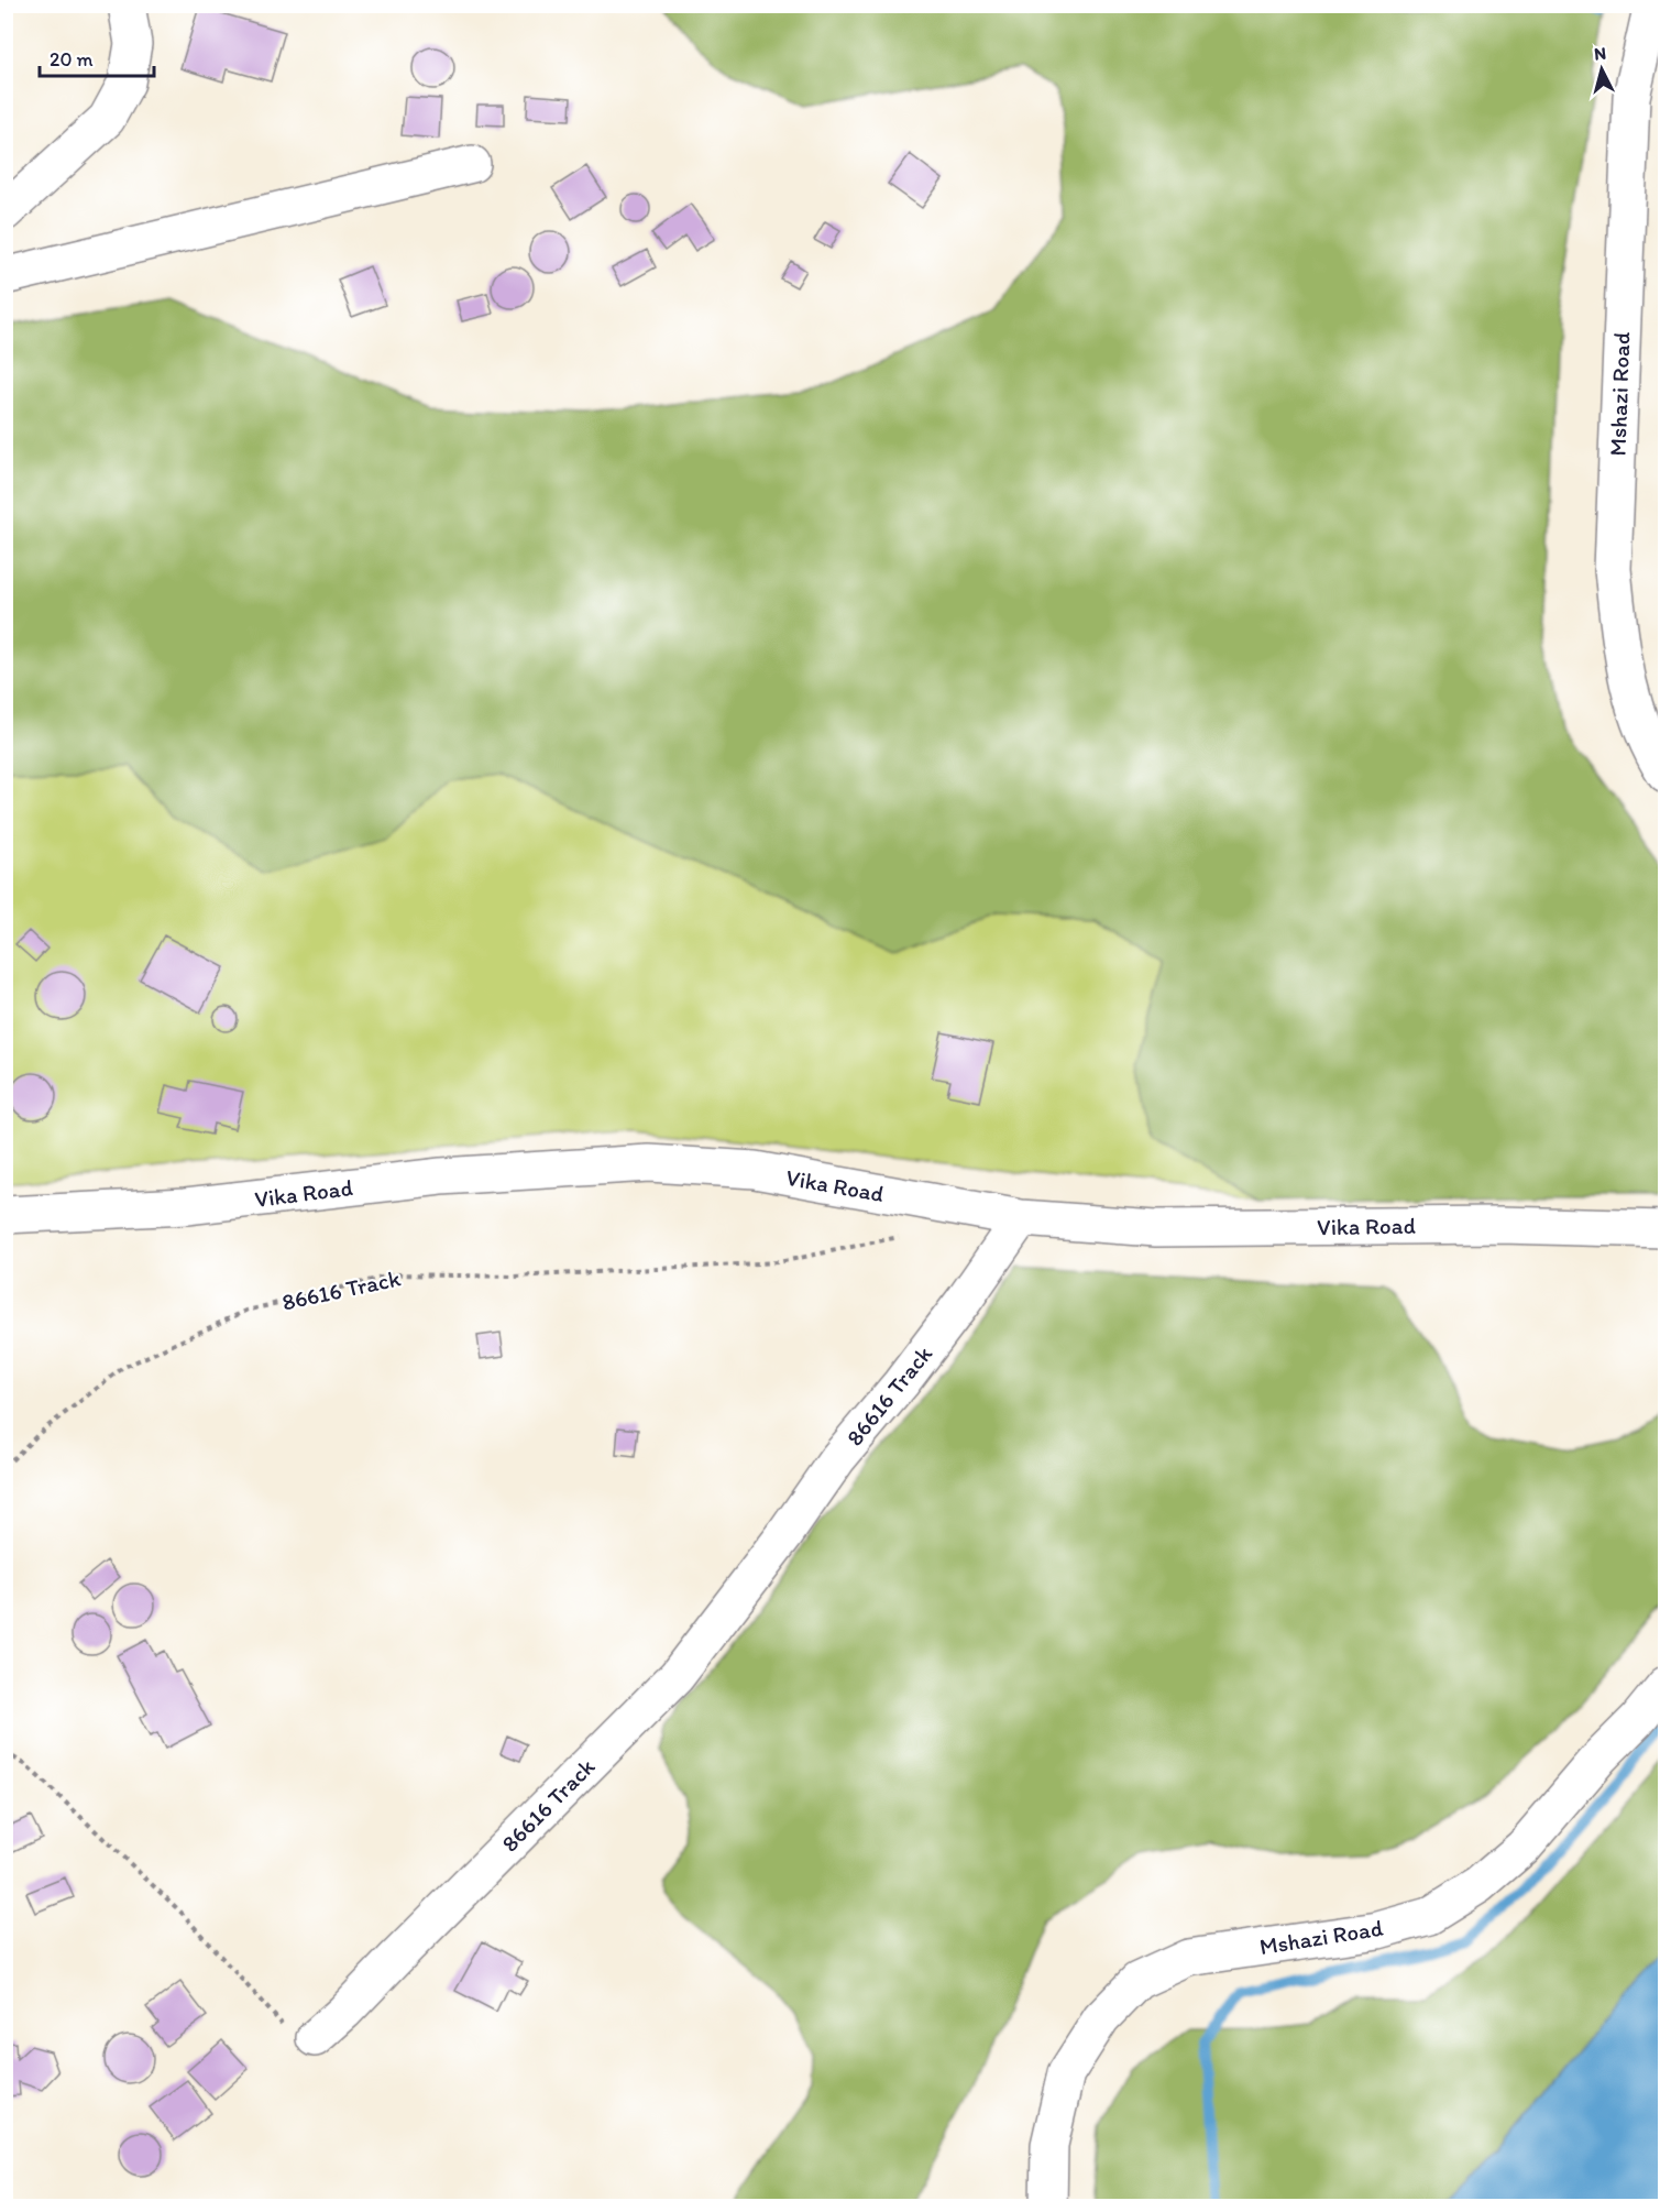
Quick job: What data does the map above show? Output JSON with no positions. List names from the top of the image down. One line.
{"streets":{"street":["Mshazi Road","Vika Road","86616 Track"]},"crossings":[["Vika Road","86616 Track"]],"scale_bar":"20 m","north":"top"}
